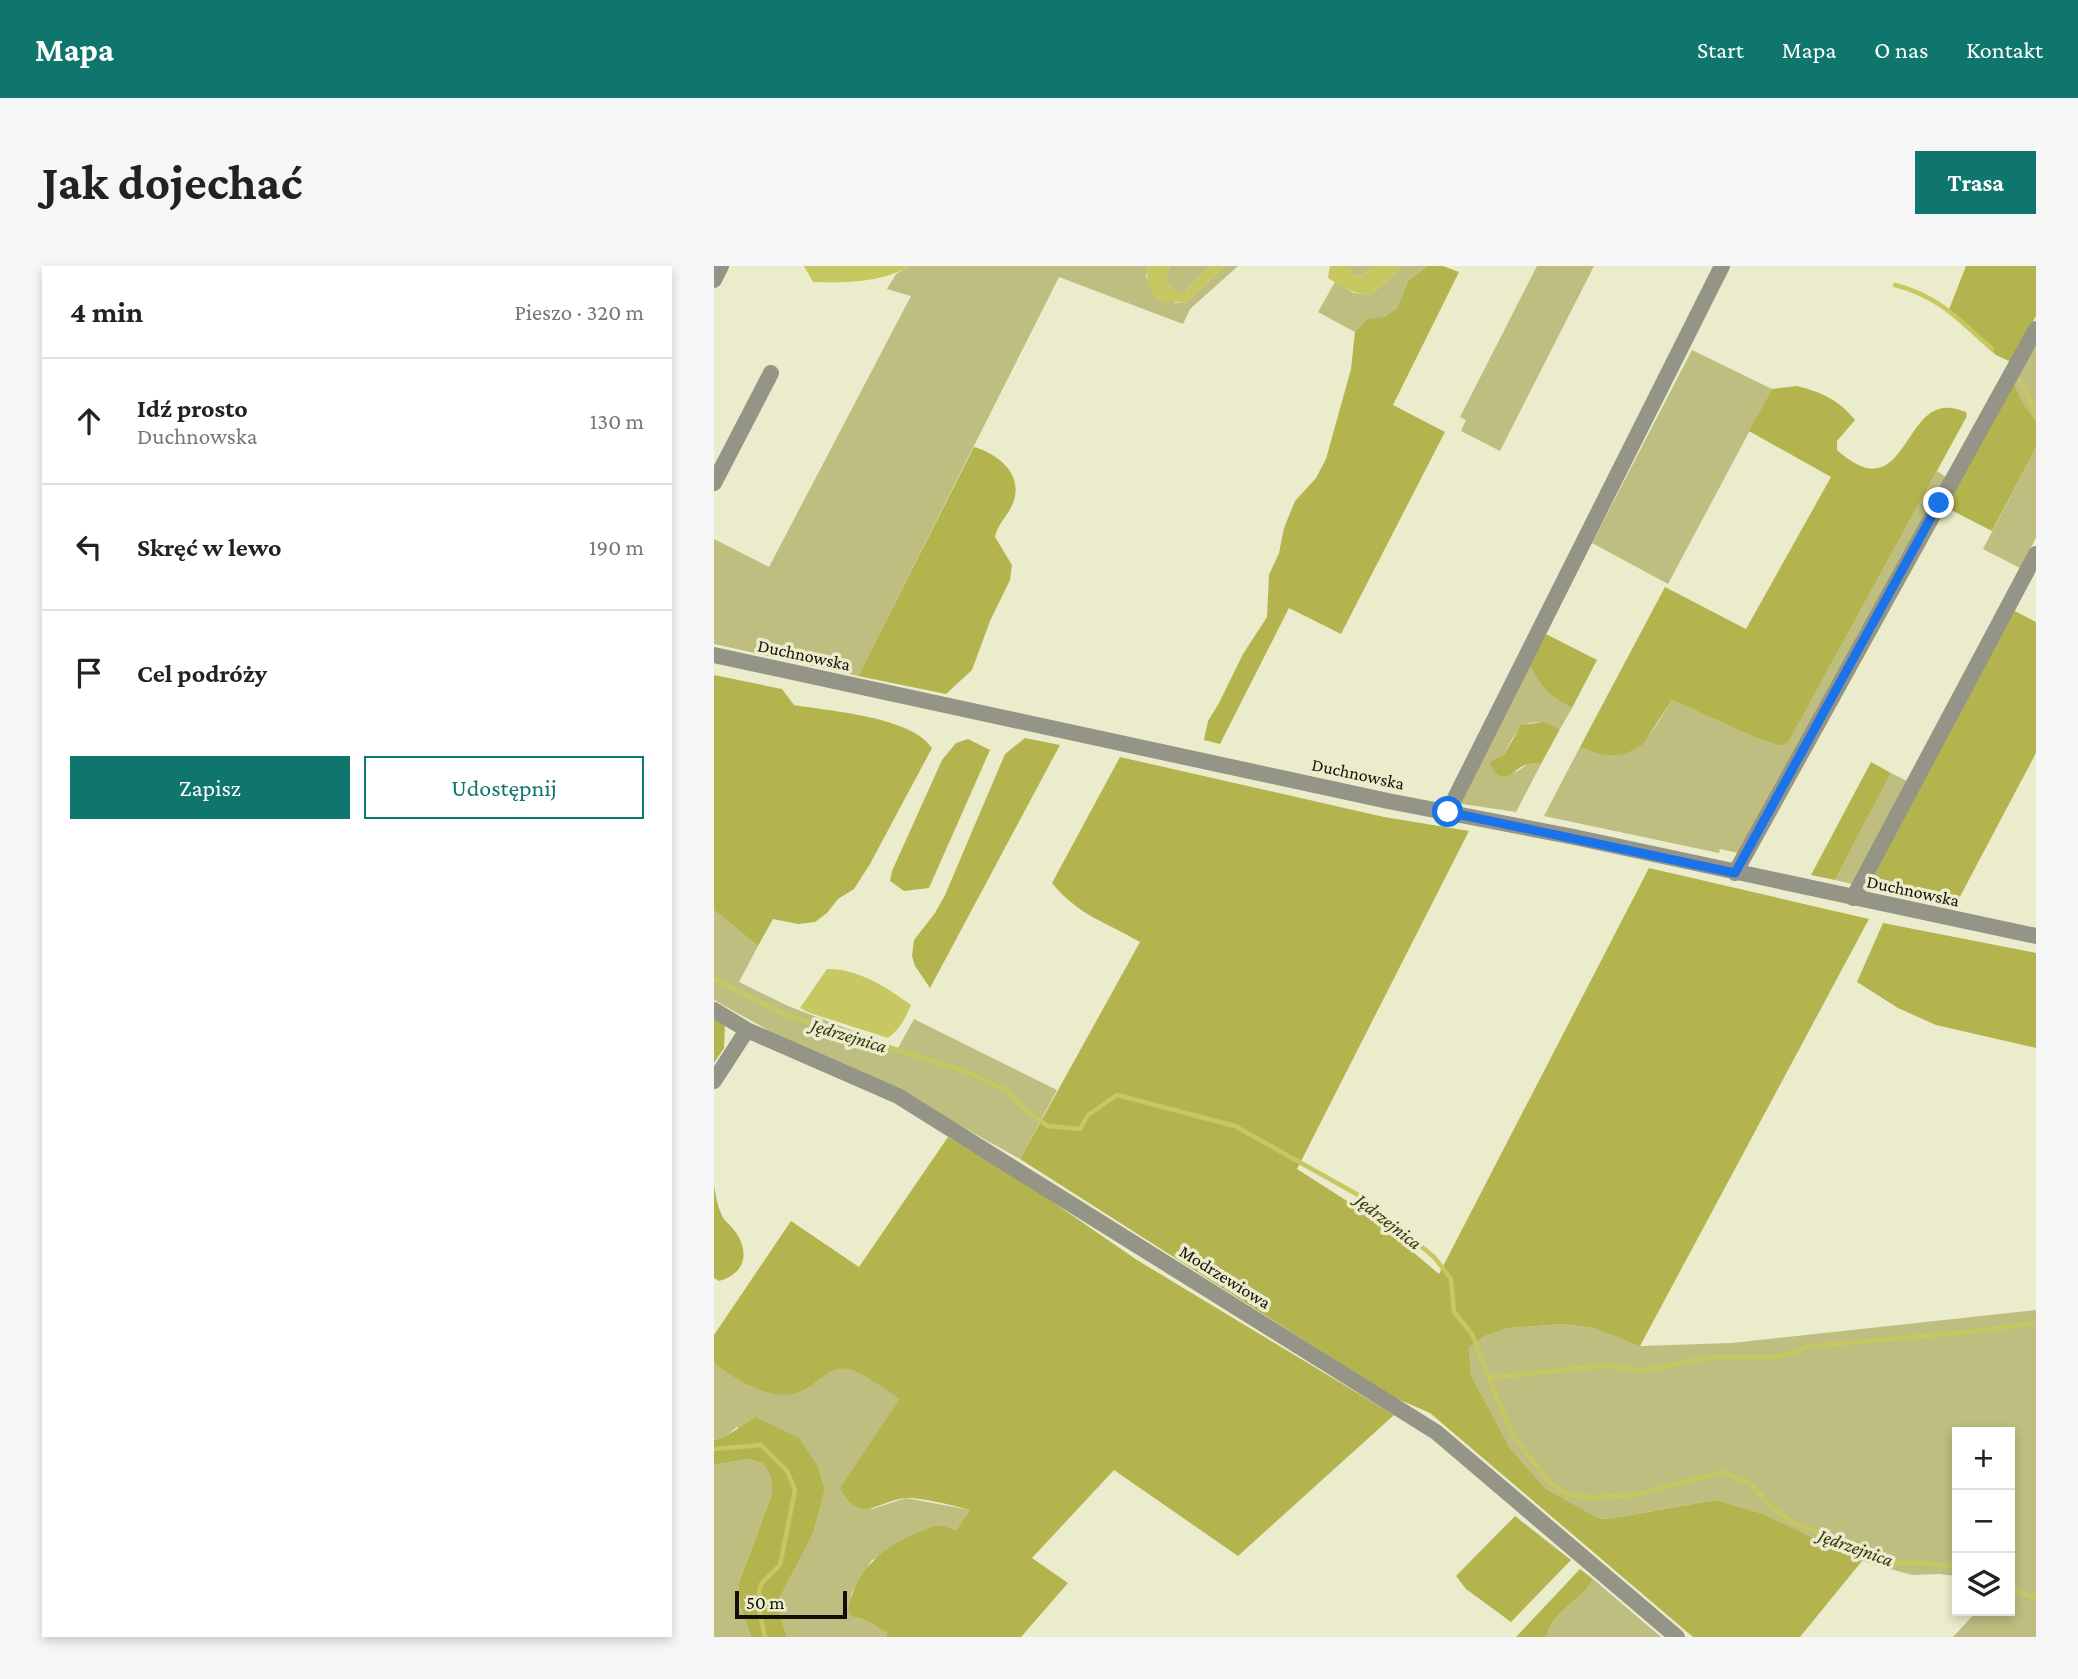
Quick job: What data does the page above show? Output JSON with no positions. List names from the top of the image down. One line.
{"streets":{"street":["Duchnowska","Modrzewiowa"]},"water":["Jędrzejnica"],"scale_bar":"50 m","page":{"header":"Mapa","nav":["Start","Mapa","O nas","Kontakt"],"buttons":["Trasa",["Zapisz","Udostępnij"]],"title":"Jak dojechać","heading":["4 min","Pieszo · 320 m"],"list":[["Idź prosto","Duchnowska","130 m"],["Skręć w lewo","190 m"],"Cel podróży"],"map_buttons":["+","−"],"scale":"50 m"}}
